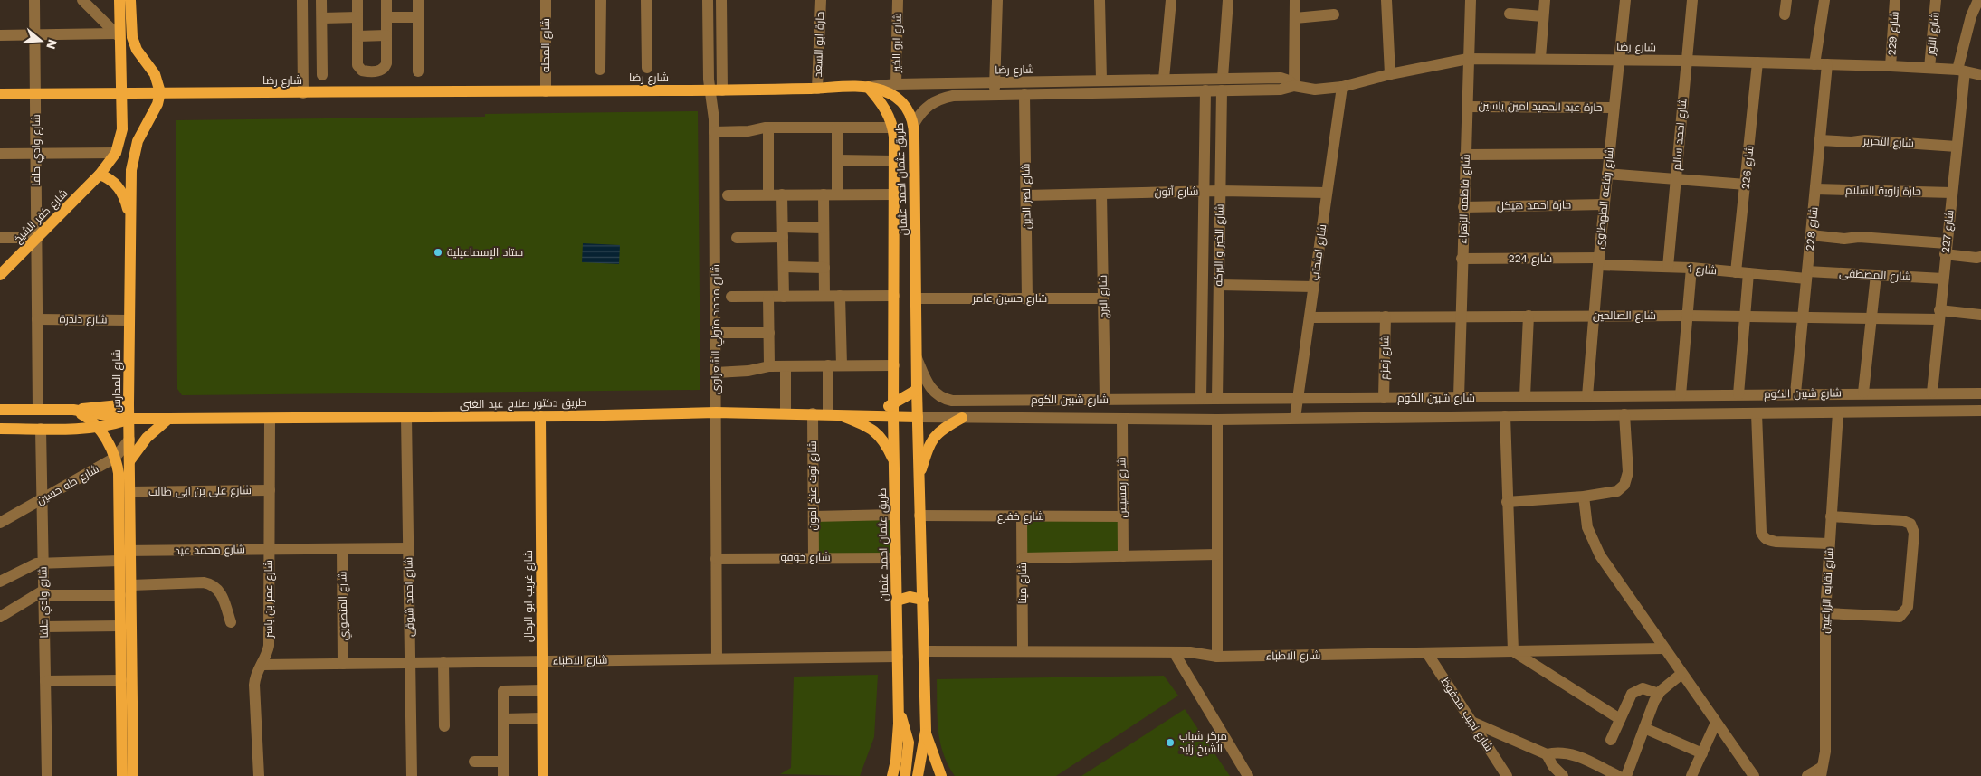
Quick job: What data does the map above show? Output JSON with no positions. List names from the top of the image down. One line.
{"streets":{"main road":["شارع رضا","طريق عثمان احمد عثمان","شارع كفر الشيخ","شارع المدارس","طريق دكتور صلاح عبد الغنى","شارع غريب ابو الرجال"],"street":["شارع 229","شارع النور","شارع ابو الخير","حارة ابو السعد","شارع المحله","حارة عبد الحميد امين ياسين","شارع احمد سالم","شارع التحرير","شارع وادي حلفا","شارع 226","حارة زاوية السلام","شارع آتون","شارع نصر الدين","شارع رفاعه الطهطاوى","شارع فاطمه الزهراء","حارة احمد هيكل","شارع 228","شارع 227","شارع الخير و البركه","شارع امنحتب","شارع 224","شارع 1","شارع المصطفى","شارع البرج","شارع حسين عامر","شارع الصالحين","شارع دندرة","شارع محمد متولي الشعراوى","شارع زمزم","شارع شبين الكوم","شارع طه حسين","شارع توت عنخ امون","شارع رمسيس","شارع على بن ابى طالب","شارع خفرع","شارع محمد عيد","شارع خوفو","شارع مينا","شارع نقابه الزراعيين","شارع احمد شوقى","شارع عمر بن ياسر","شارع المنصوري","شارع الاطباء","شارع نجيب محفوظ"]},"crossings":[["شارع 229","شارع رضا"],["شارع النور","شارع رضا"],["شارع ابو الخير","شارع رضا"],["حارة ابو السعد","شارع رضا"],["شارع المحله","شارع رضا"],["شارع رضا","شارع احمد سالم"],["شارع رضا","شارع وادي حلفا"],["شارع رضا","شارع 226"],["شارع رضا","طريق عثمان احمد عثمان"],["شارع رضا","شارع نصر الدين"],["شارع رضا","شارع رفاعه الطهطاوى"],["شارع رضا","شارع فاطمه الزهراء"],["شارع رضا","شارع 228"],["شارع رضا","شارع 227"],["شارع رضا","شارع الخير و البركه"],["شارع رضا","شارع امنحتب"],["شارع رضا","شارع محمد متولي الشعراوى"],["شارع رضا","شارع المدارس"],["حارة عبد الحميد امين ياسين","شارع رفاعه الطهطاوى"],["حارة عبد الحميد امين ياسين","شارع فاطمه الزهراء"],["شارع احمد سالم","شارع 1"],["شارع التحرير","شارع 228"],["شارع التحرير","شارع 227"],["شارع وادي حلفا","شارع كفر الشيخ"],["شارع وادي حلفا","شارع دندرة"],["شارع وادي حلفا","طريق دكتور صلاح عبد الغنى"],["شارع وادي حلفا","شارع طه حسين"],["شارع وادي حلفا","شارع محمد عيد"],["شارع 226","شارع 1"],["طريق عثمان احمد عثمان","شارع حسين عامر"],["طريق عثمان احمد عثمان","شارع شبين الكوم"],["طريق عثمان احمد عثمان","طريق دكتور صلاح عبد الغنى"],["طريق عثمان احمد عثمان","شارع خفرع"],["طريق عثمان احمد عثمان","شارع خوفو"],["طريق عثمان احمد عثمان","شارع الاطباء"],["حارة زاوية السلام","شارع 228"],["حارة زاوية السلام","شارع 227"],["شارع آتون","شارع نصر الدين"],["شارع آتون","شارع الخير و البركه"],["شارع آتون","شارع امنحتب"],["شارع آتون","شارع البرج"],["شارع نصر الدين","شارع حسين عامر"],["شارع رفاعه الطهطاوى","حارة احمد هيكل"],["شارع رفاعه الطهطاوى","شارع 224"],["شارع رفاعه الطهطاوى","شارع 1"],["شارع رفاعه الطهطاوى","شارع الصالحين"],["شارع رفاعه الطهطاوى","شارع شبين الكوم"],["شارع فاطمه الزهراء","حارة احمد هيكل"],["شارع فاطمه الزهراء","شارع 224"],["شارع فاطمه الزهراء","شارع الصالحين"],["شارع فاطمه الزهراء","شارع شبين الكوم"],["شارع 228","شارع 1"],["شارع 228","شارع المصطفى"],["شارع 228","شارع الصالحين"],["شارع 228","شارع شبين الكوم"],["شارع 227","شارع المصطفى"],["شارع 227","شارع الصالحين"],["شارع 227","شارع شبين الكوم"],["شارع الخير و البركه","شارع شبين الكوم"],["شارع امنحتب","شارع الصالحين"],["شارع امنحتب","شارع شبين الكوم"],["شارع 224","شارع 1"],["شارع 1","شارع المصطفى"],["شارع البرج","شارع حسين عامر"],["شارع البرج","شارع شبين الكوم"],["شارع الصالحين","شارع زمزم"],["شارع دندرة","شارع المدارس"],["شارع محمد متولي الشعراوى","طريق دكتور صلاح عبد الغنى"],["شارع محمد متولي الشعراوى","شارع خوفو"],["شارع محمد متولي الشعراوى","شارع الاطباء"],["شارع زمزم","شارع شبين الكوم"],["شارع المدارس","طريق دكتور صلاح عبد الغنى"],["شارع المدارس","شارع طه حسين"],["شارع المدارس","شارع على بن ابى طالب"],["شارع المدارس","شارع محمد عيد"],["شارع شبين الكوم","طريق دكتور صلاح عبد الغنى"],["شارع شبين الكوم","شارع رمسيس"],["شارع شبين الكوم","شارع نقابه الزراعيين"],["طريق دكتور صلاح عبد الغنى","شارع توت عنخ امون"],["طريق دكتور صلاح عبد الغنى","شارع غريب ابو الرجال"],["طريق دكتور صلاح عبد الغنى","شارع احمد شوقى"],["طريق دكتور صلاح عبد الغنى","شارع عمر بن ياسر"],["شارع توت عنخ امون","شارع خوفو"],["شارع رمسيس","شارع خفرع"],["شارع على بن ابى طالب","شارع عمر بن ياسر"],["شارع خفرع","شارع مينا"],["شارع محمد عيد","شارع احمد شوقى"],["شارع محمد عيد","شارع عمر بن ياسر"],["شارع محمد عيد","شارع المنصوري"],["شارع مينا","شارع الاطباء"],["شارع غريب ابو الرجال","شارع الاطباء"],["شارع احمد شوقى","شارع الاطباء"],["شارع عمر بن ياسر","شارع الاطباء"],["شارع المنصوري","شارع الاطباء"],["شارع الاطباء","شارع نجيب محفوظ"]],"places":["ستاد الإسماعيلية","مركز شباب الشيخ زايد"],"north":"right"}
